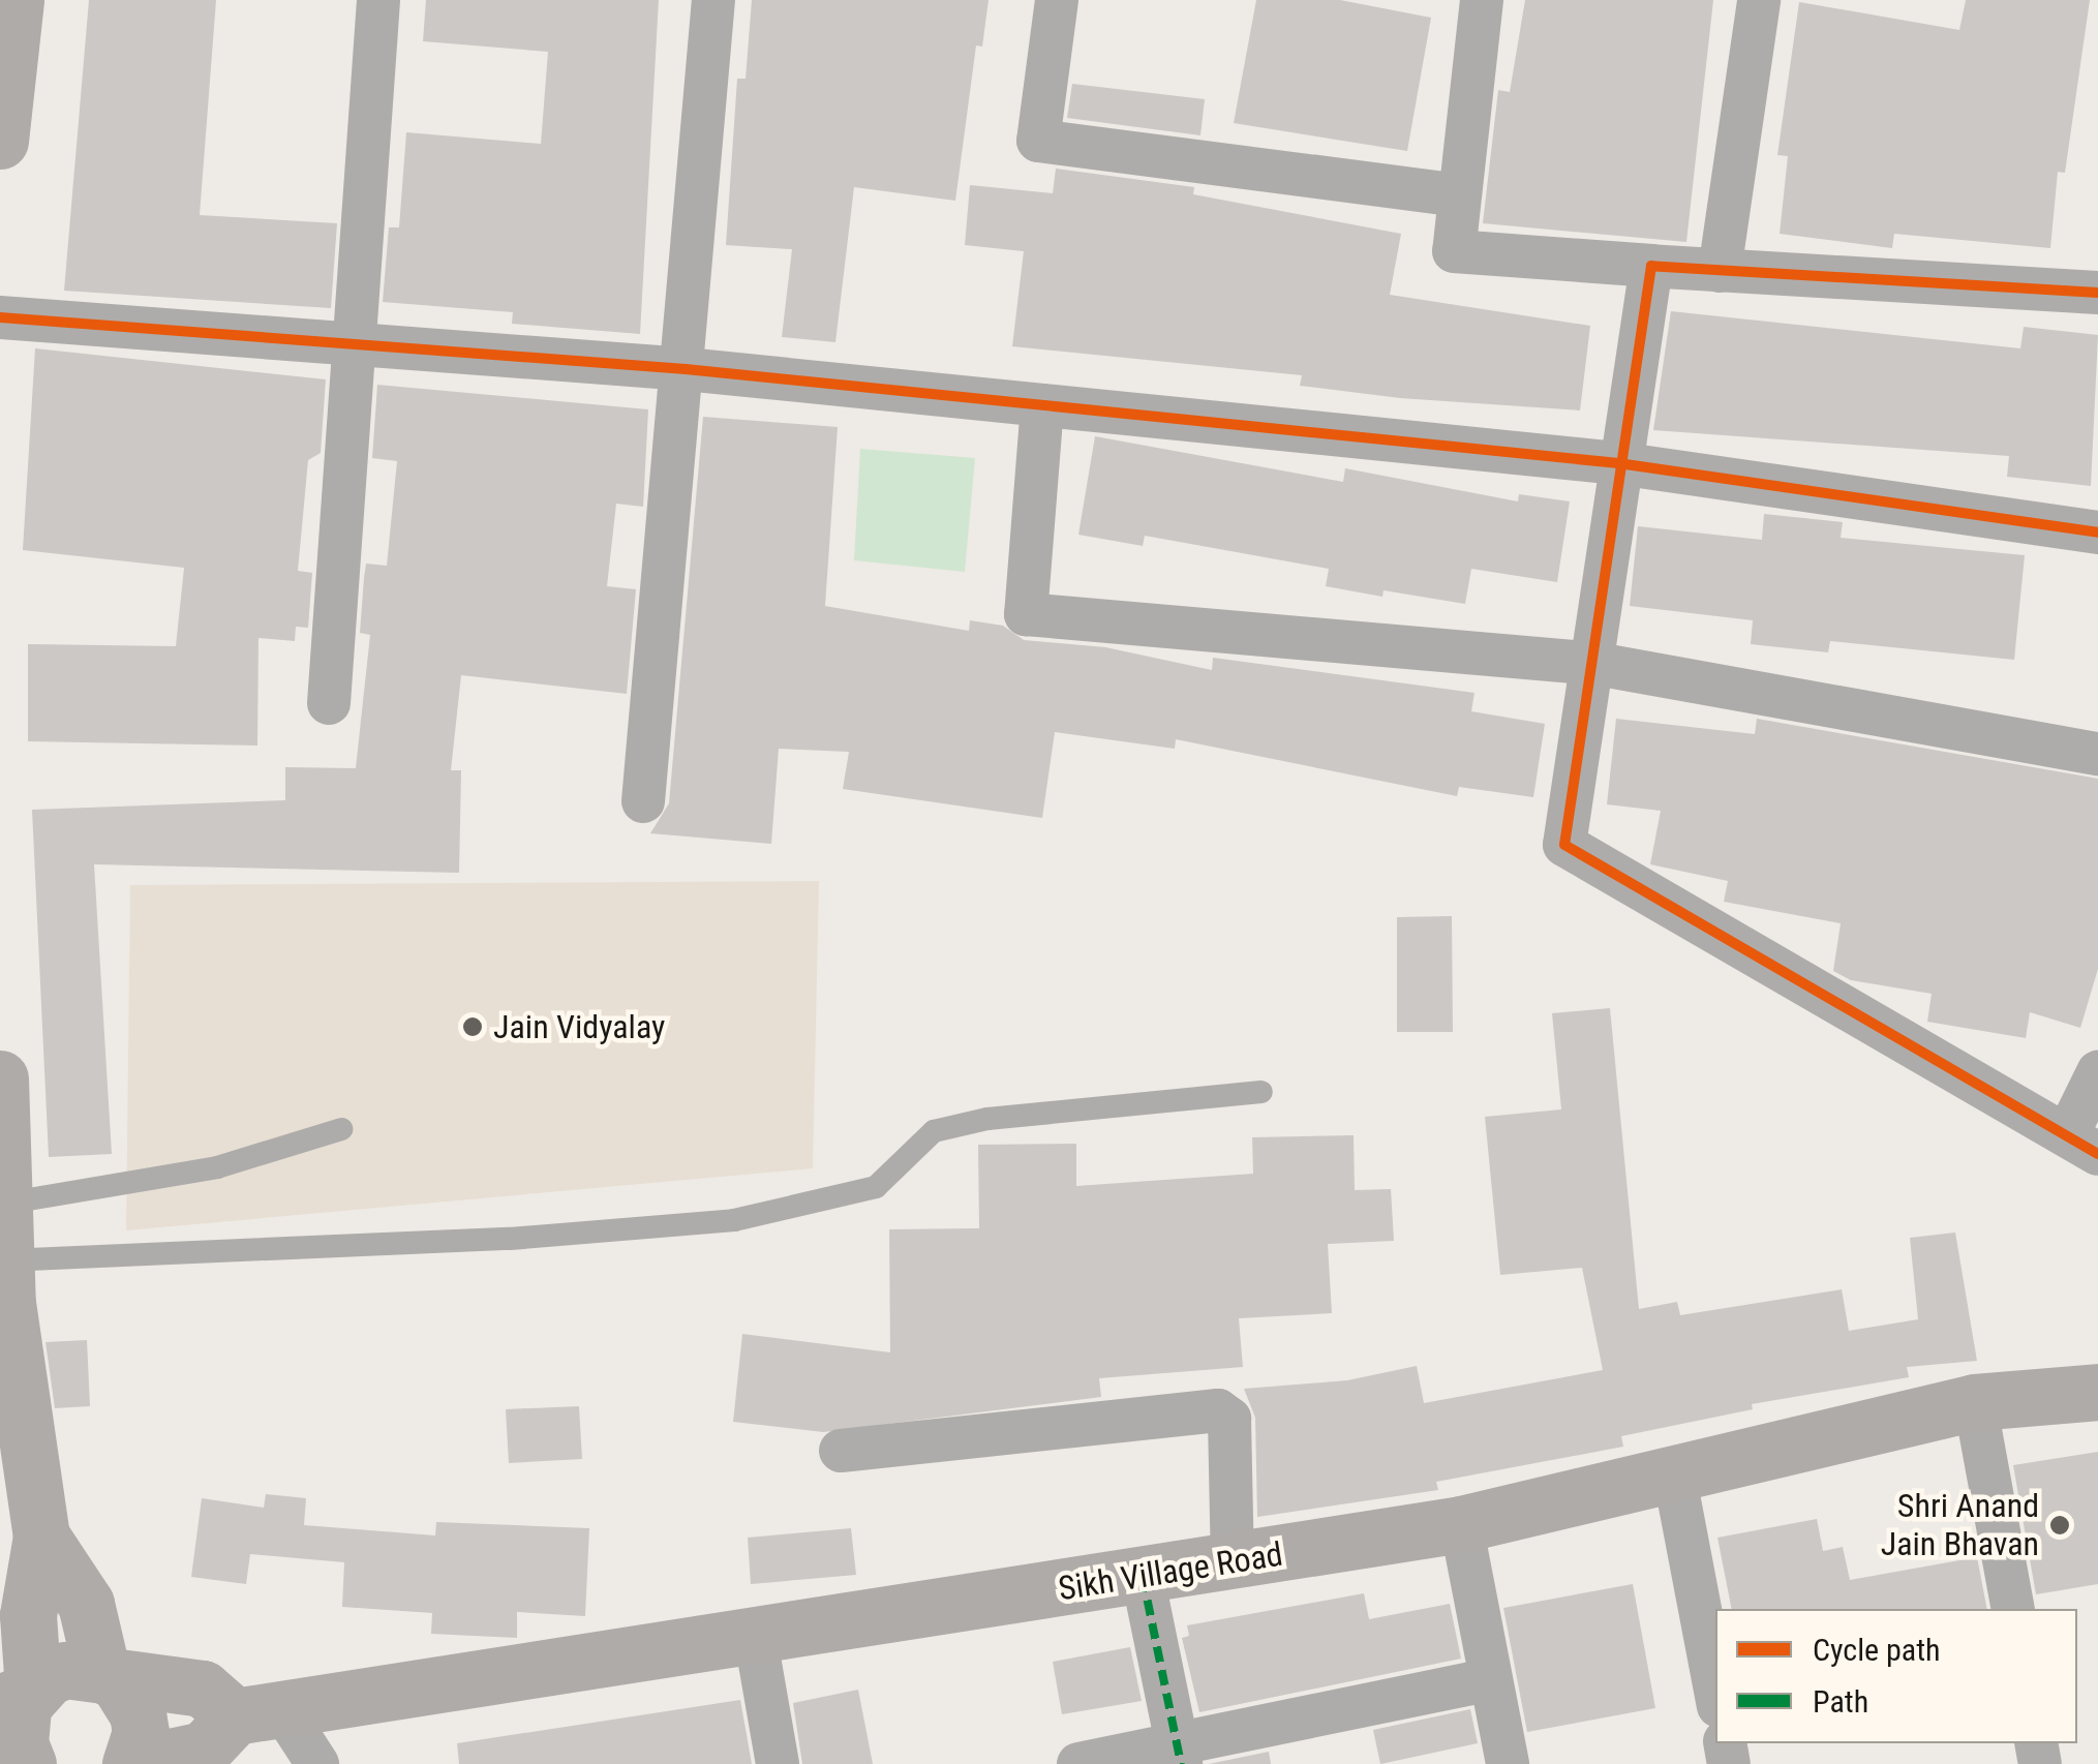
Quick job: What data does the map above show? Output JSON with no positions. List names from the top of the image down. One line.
{"streets":{"main road":["Sikh Village Road"]},"places":["Jain Vidyalay","Shri Anand Jain Bhavan"],"legend":["Cycle path","Path"]}
